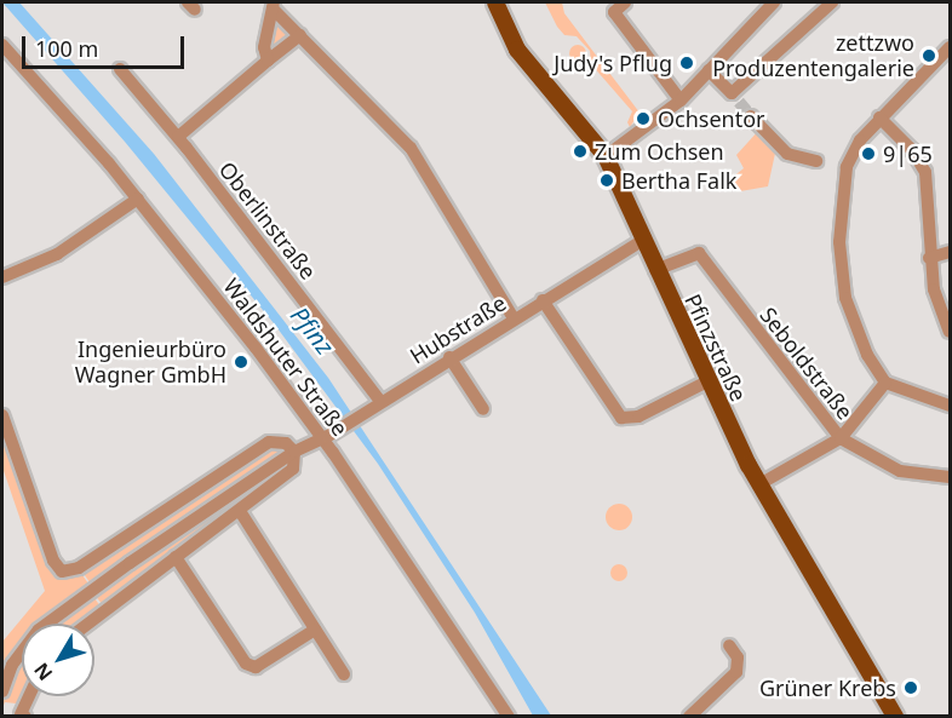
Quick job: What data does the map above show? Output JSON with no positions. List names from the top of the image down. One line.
{"streets":{"main road":["Pfinzstraße"],"street":["Oberlinstraße","Hubstraße","Waldshuter Straße","Seboldstraße"]},"crossings":[["Oberlinstraße","Hubstraße"],["Hubstraße","Pfinzstraße"],["Hubstraße","Waldshuter Straße"],["Pfinzstraße","Seboldstraße"]],"water":["Pfinz"],"places":["zettzwo Produzentengalerie","Judy's Pflug","Ochsentor","Zum Ochsen","9|65","Bertha Falk","Ingenieurbüro Wagner GmbH","Grüner Krebs"],"scale_bar":"100 m","north":"bottom left"}
